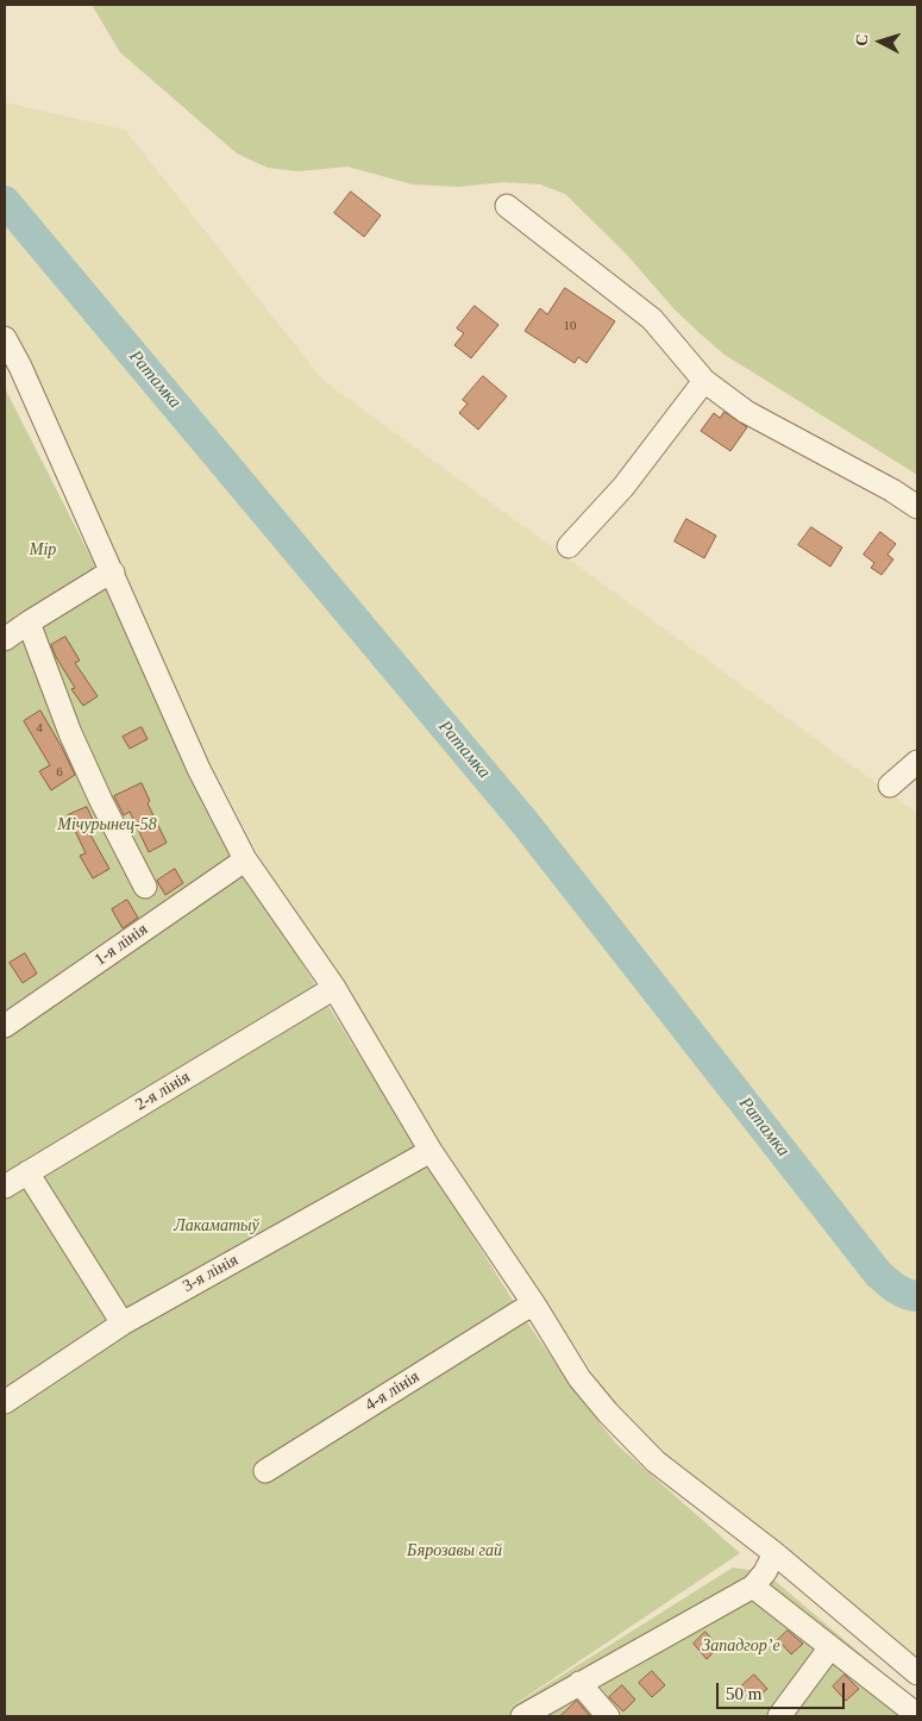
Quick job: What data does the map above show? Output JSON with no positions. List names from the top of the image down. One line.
{"streets":{"street":["1-я лінія","2-я лінія","3-я лінія","4-я лінія"]},"water":["Ратамка"],"parks":["Мір","Мічурынец-58","Лакаматыў","Бярозавы гай","Западгорʼе"],"house_numbers":["10","4","6"],"scale_bar":"50 m","north":"left"}
